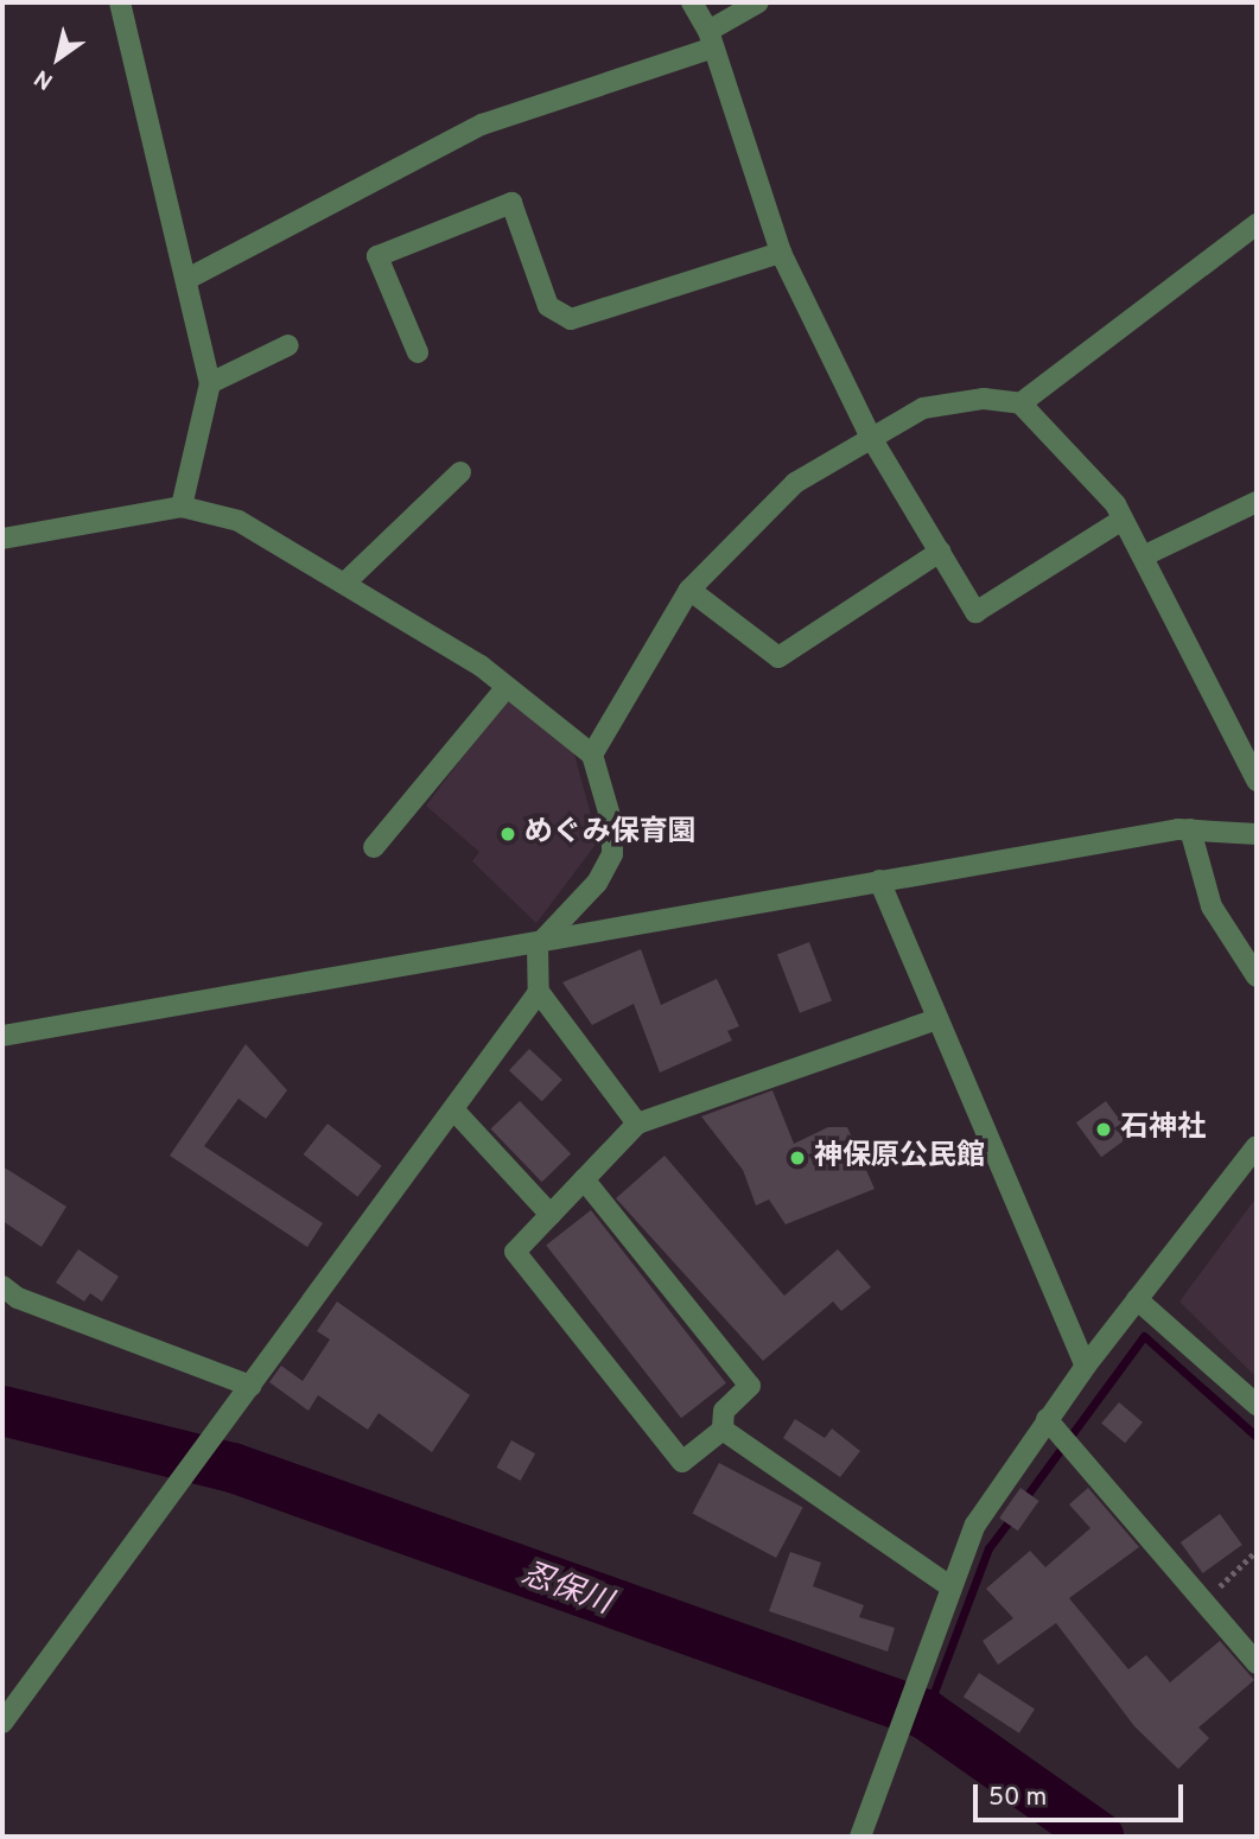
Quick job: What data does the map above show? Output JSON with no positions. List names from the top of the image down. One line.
{"water":["忍保川"],"places":["めぐみ保育園","石神社","神保原公民館"],"scale_bar":"50 m","north":"bottom left"}
